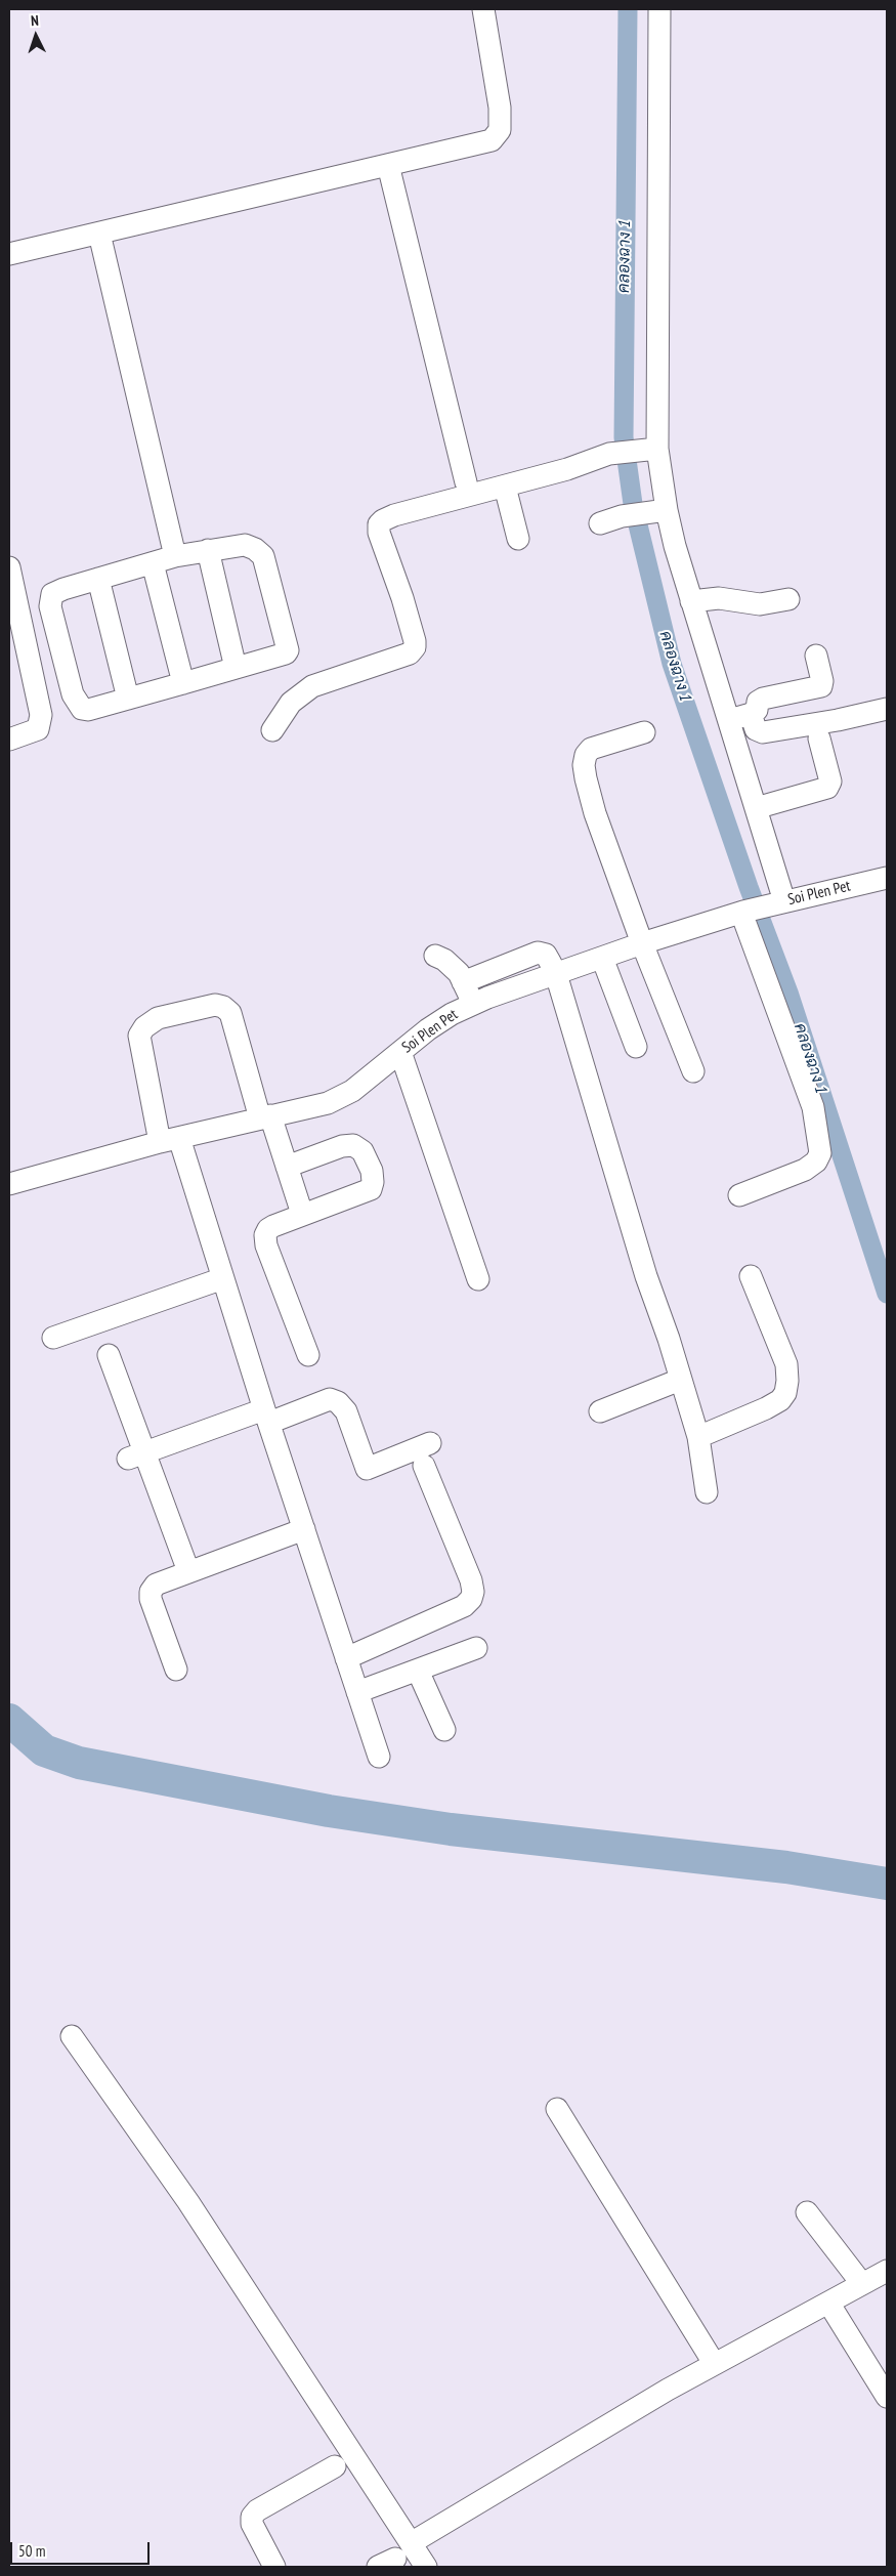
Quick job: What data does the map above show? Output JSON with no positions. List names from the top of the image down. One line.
{"streets":{"street":["Soi Plen Pet"]},"water":["คลองฉาง 1"],"scale_bar":"50 m","north":"top"}
